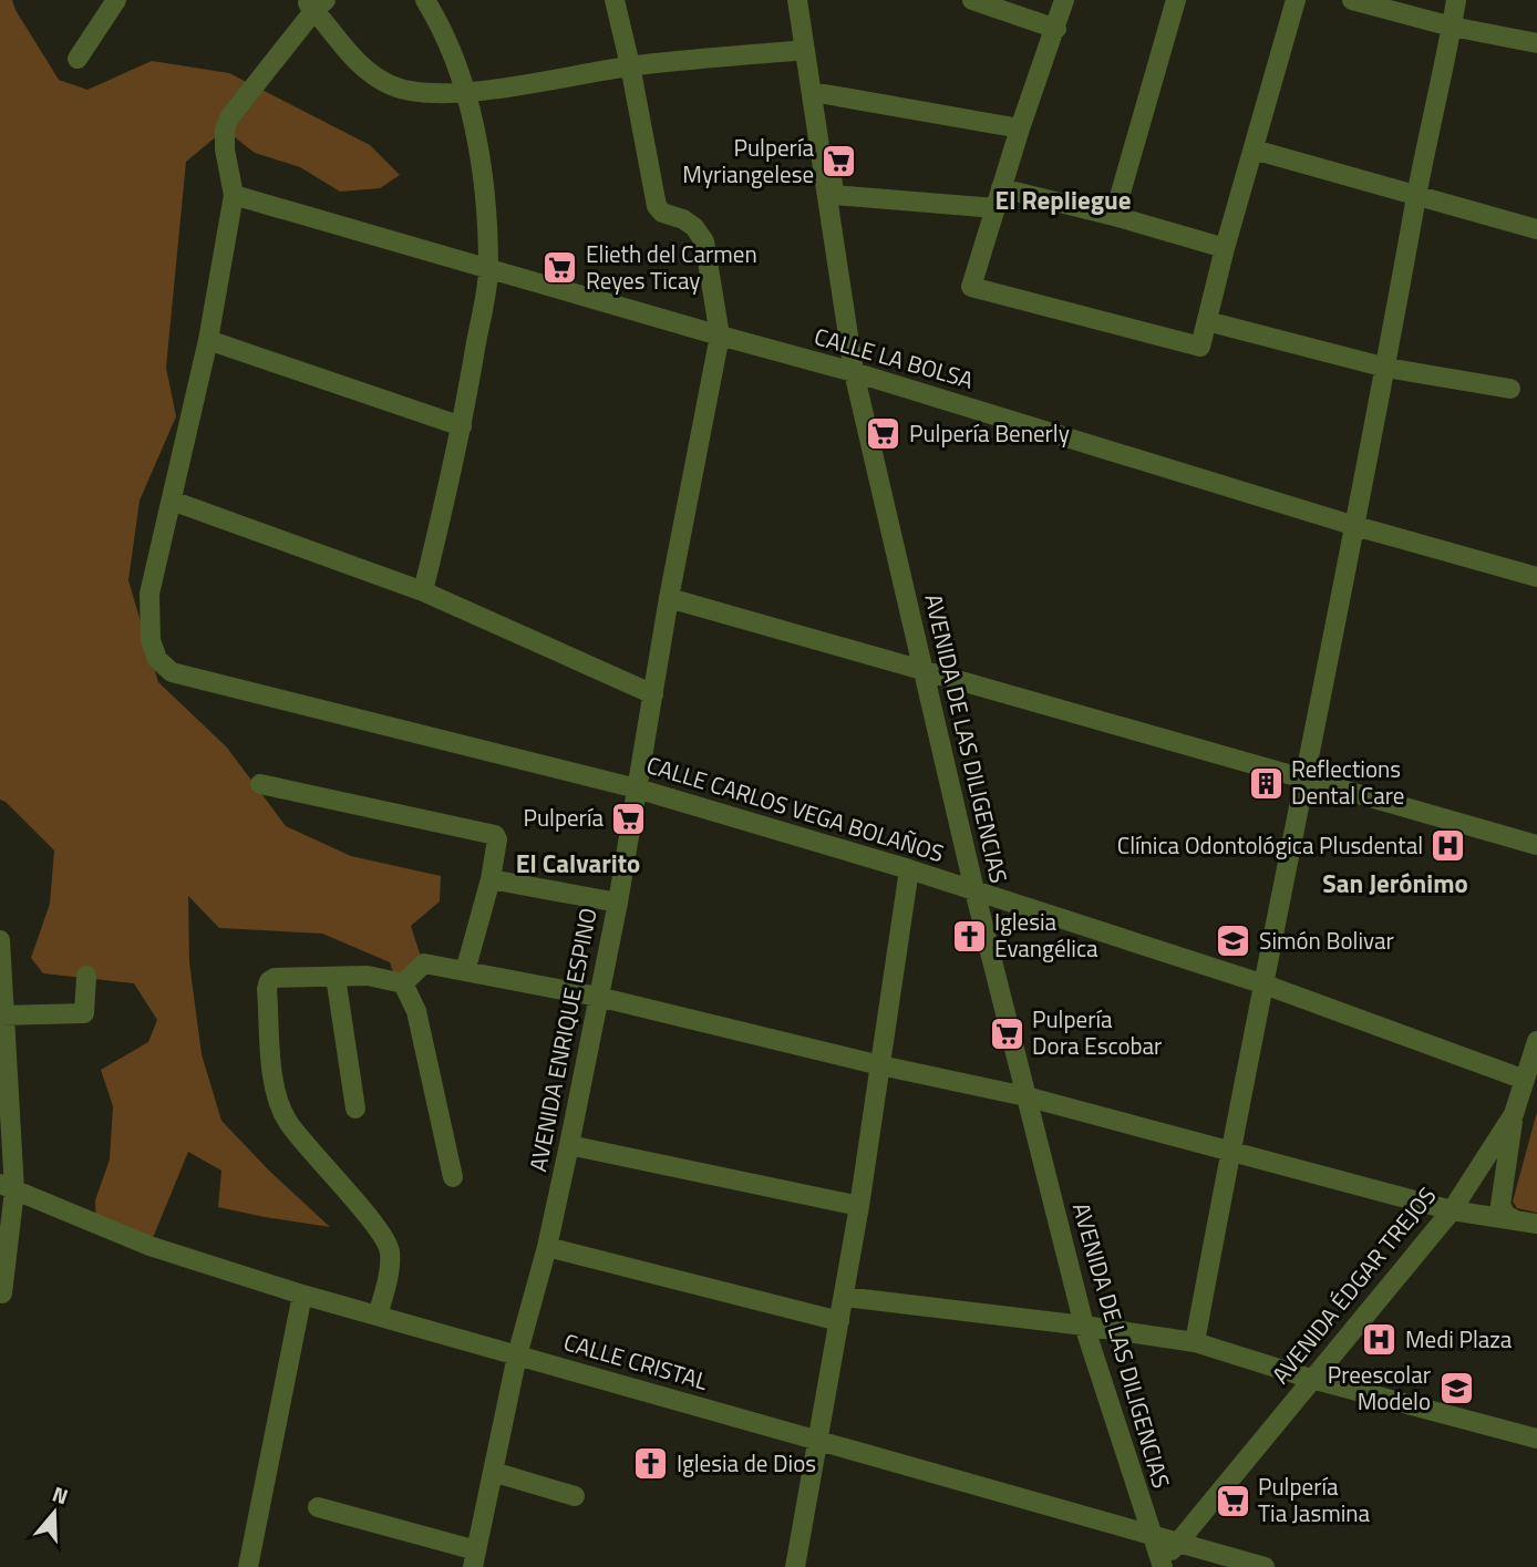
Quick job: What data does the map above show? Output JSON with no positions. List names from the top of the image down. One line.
{"streets":{"street":["CALLE LA BOLSA","AVENIDA DE LAS DILIGENCIAS","CALLE CARLOS VEGA BOLAÑOS","AVENIDA ENRIQUE ESPINO","AVENIDA ÉDGAR TREJOS","CALLE CRISTAL"]},"crossings":[["CALLE LA BOLSA","AVENIDA DE LAS DILIGENCIAS"],["CALLE LA BOLSA","AVENIDA ENRIQUE ESPINO"],["AVENIDA DE LAS DILIGENCIAS","CALLE CARLOS VEGA BOLAÑOS"],["AVENIDA DE LAS DILIGENCIAS","AVENIDA ÉDGAR TREJOS"],["AVENIDA DE LAS DILIGENCIAS","CALLE CRISTAL"],["CALLE CARLOS VEGA BOLAÑOS","AVENIDA ENRIQUE ESPINO"],["CALLE CARLOS VEGA BOLAÑOS","AVENIDA ÉDGAR TREJOS"],["AVENIDA ENRIQUE ESPINO","CALLE CRISTAL"],["AVENIDA ÉDGAR TREJOS","CALLE CRISTAL"]],"districts":["El Repliegue","El Calvarito","San Jerónimo"],"places":{"supermarket":["Pulpería Myriangelese","Elieth del Carmen Reyes Ticay","Pulpería Benerly","Pulpería","Pulpería Dora Escobar","Pulpería Tia Jasmina"],"building":["Reflections Dental Care"],"hospital":["Clínica Odontológica Plusdental","Medi Plaza"],"church":["Iglesia Evangélica","Iglesia de Dios"],"school or university":["Simón Bolivar","Preescolar Modelo"]},"north":"top"}
